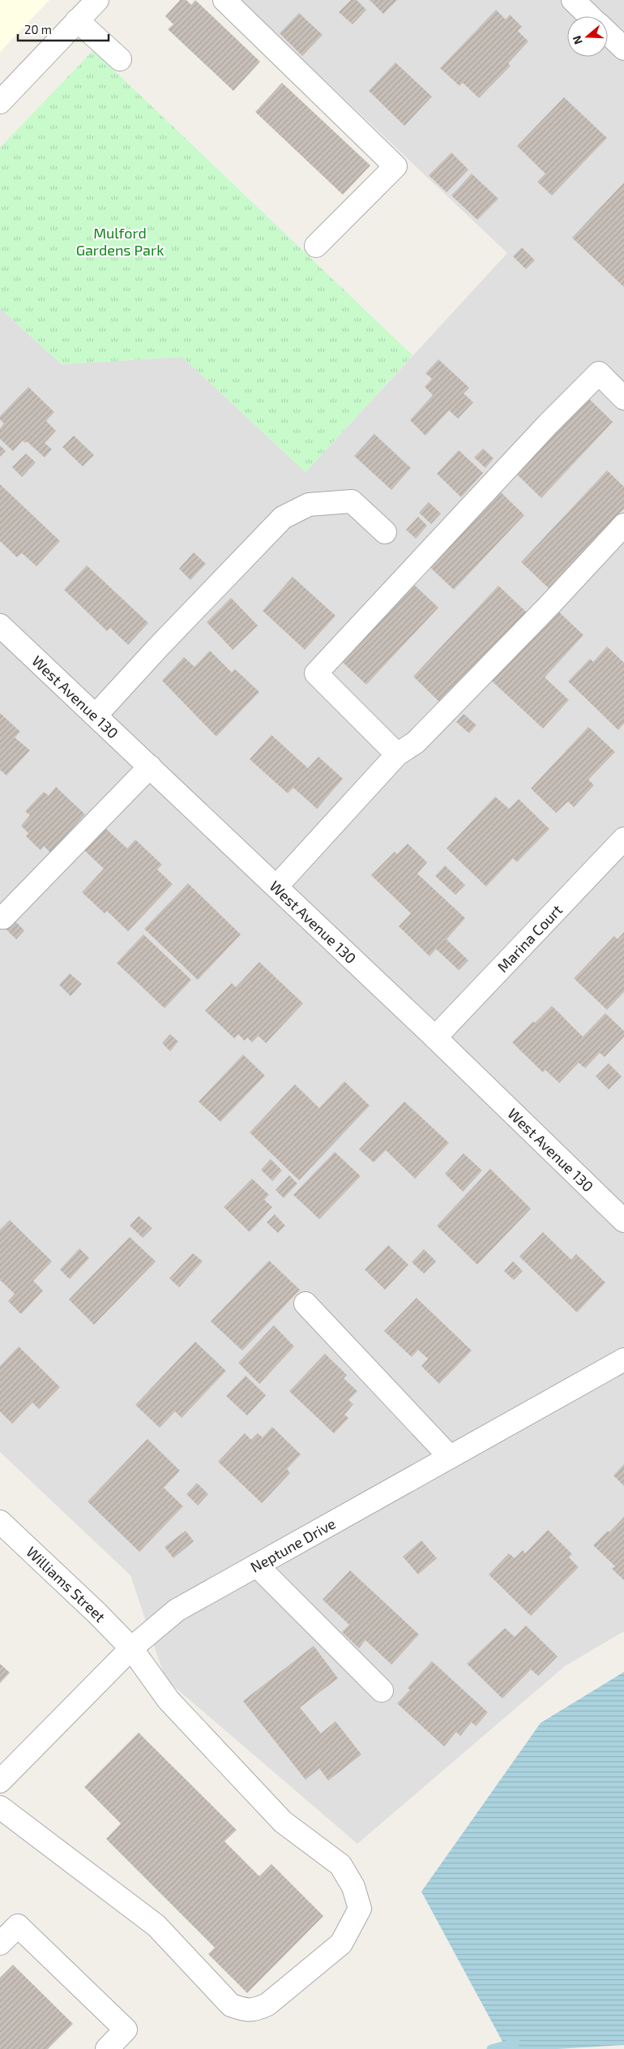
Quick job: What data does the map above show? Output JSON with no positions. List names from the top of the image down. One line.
{"streets":{"street":["West Avenue 130","Marina Court","Neptune Drive","Williams Street"]},"crossings":[["West Avenue 130","Marina Court"],["Neptune Drive","Williams Street"]],"parks":["Mulford Gardens Park"],"scale_bar":"20 m","north":"left"}
